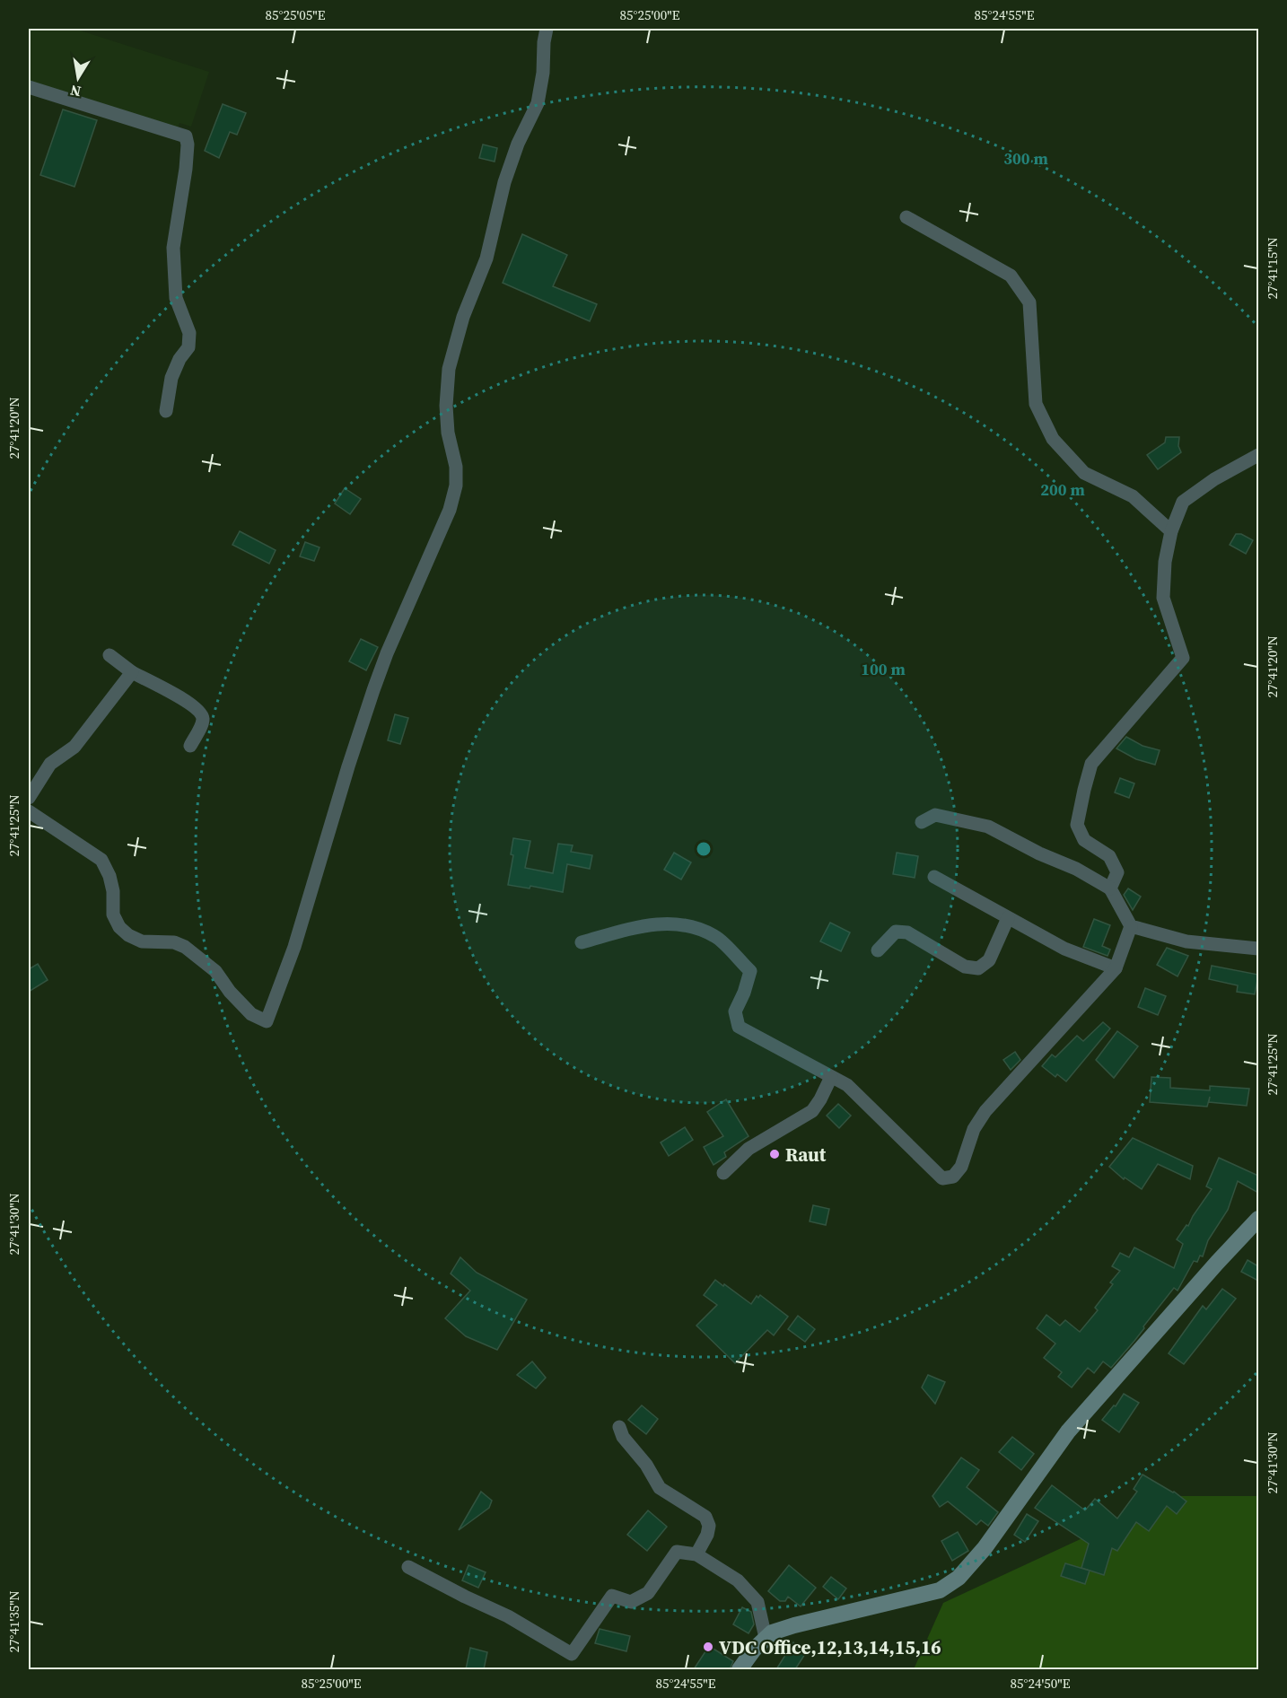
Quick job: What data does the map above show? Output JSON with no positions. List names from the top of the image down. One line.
{"places":["Raut","VDC Office,12,13,14,15,16"],"north":"bottom","coordinates":["85°25'05\"E","85°25'00\"E","85°24'55\"E","27°41'15\"N","27°41'20\"N","27°41'25\"N","27°41'30\"N","27°41'35\"N","85°24'50\"E"],"rings":["300 m","200 m","100 m"]}
